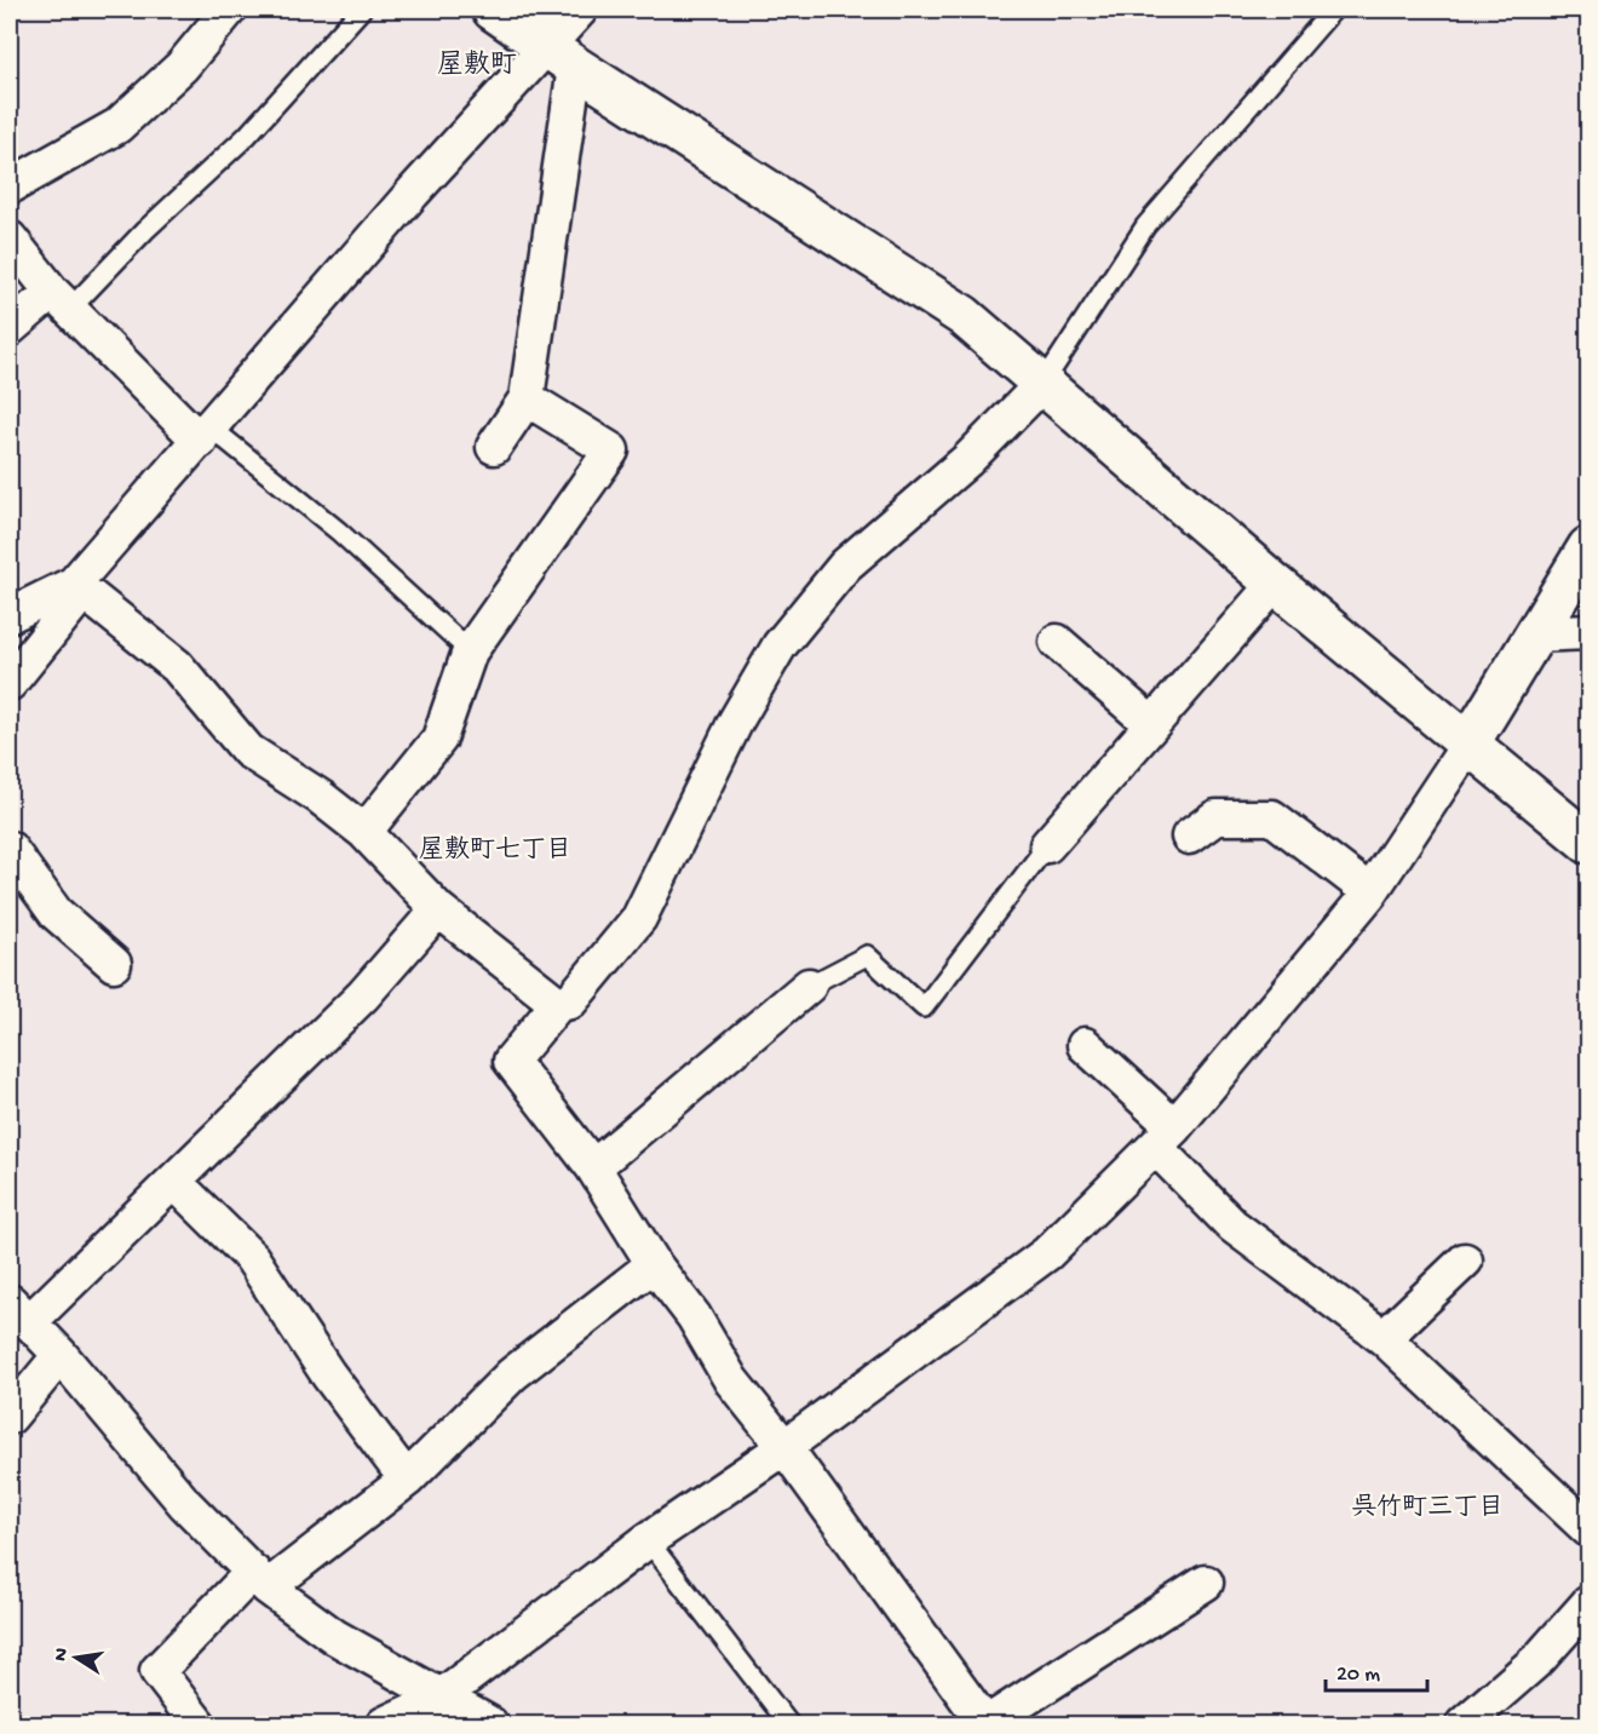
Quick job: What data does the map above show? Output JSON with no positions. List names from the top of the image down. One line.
{"districts":["屋敷町","屋敷町七丁目","呉竹町三丁目"],"scale_bar":"20 m","north":"left"}
